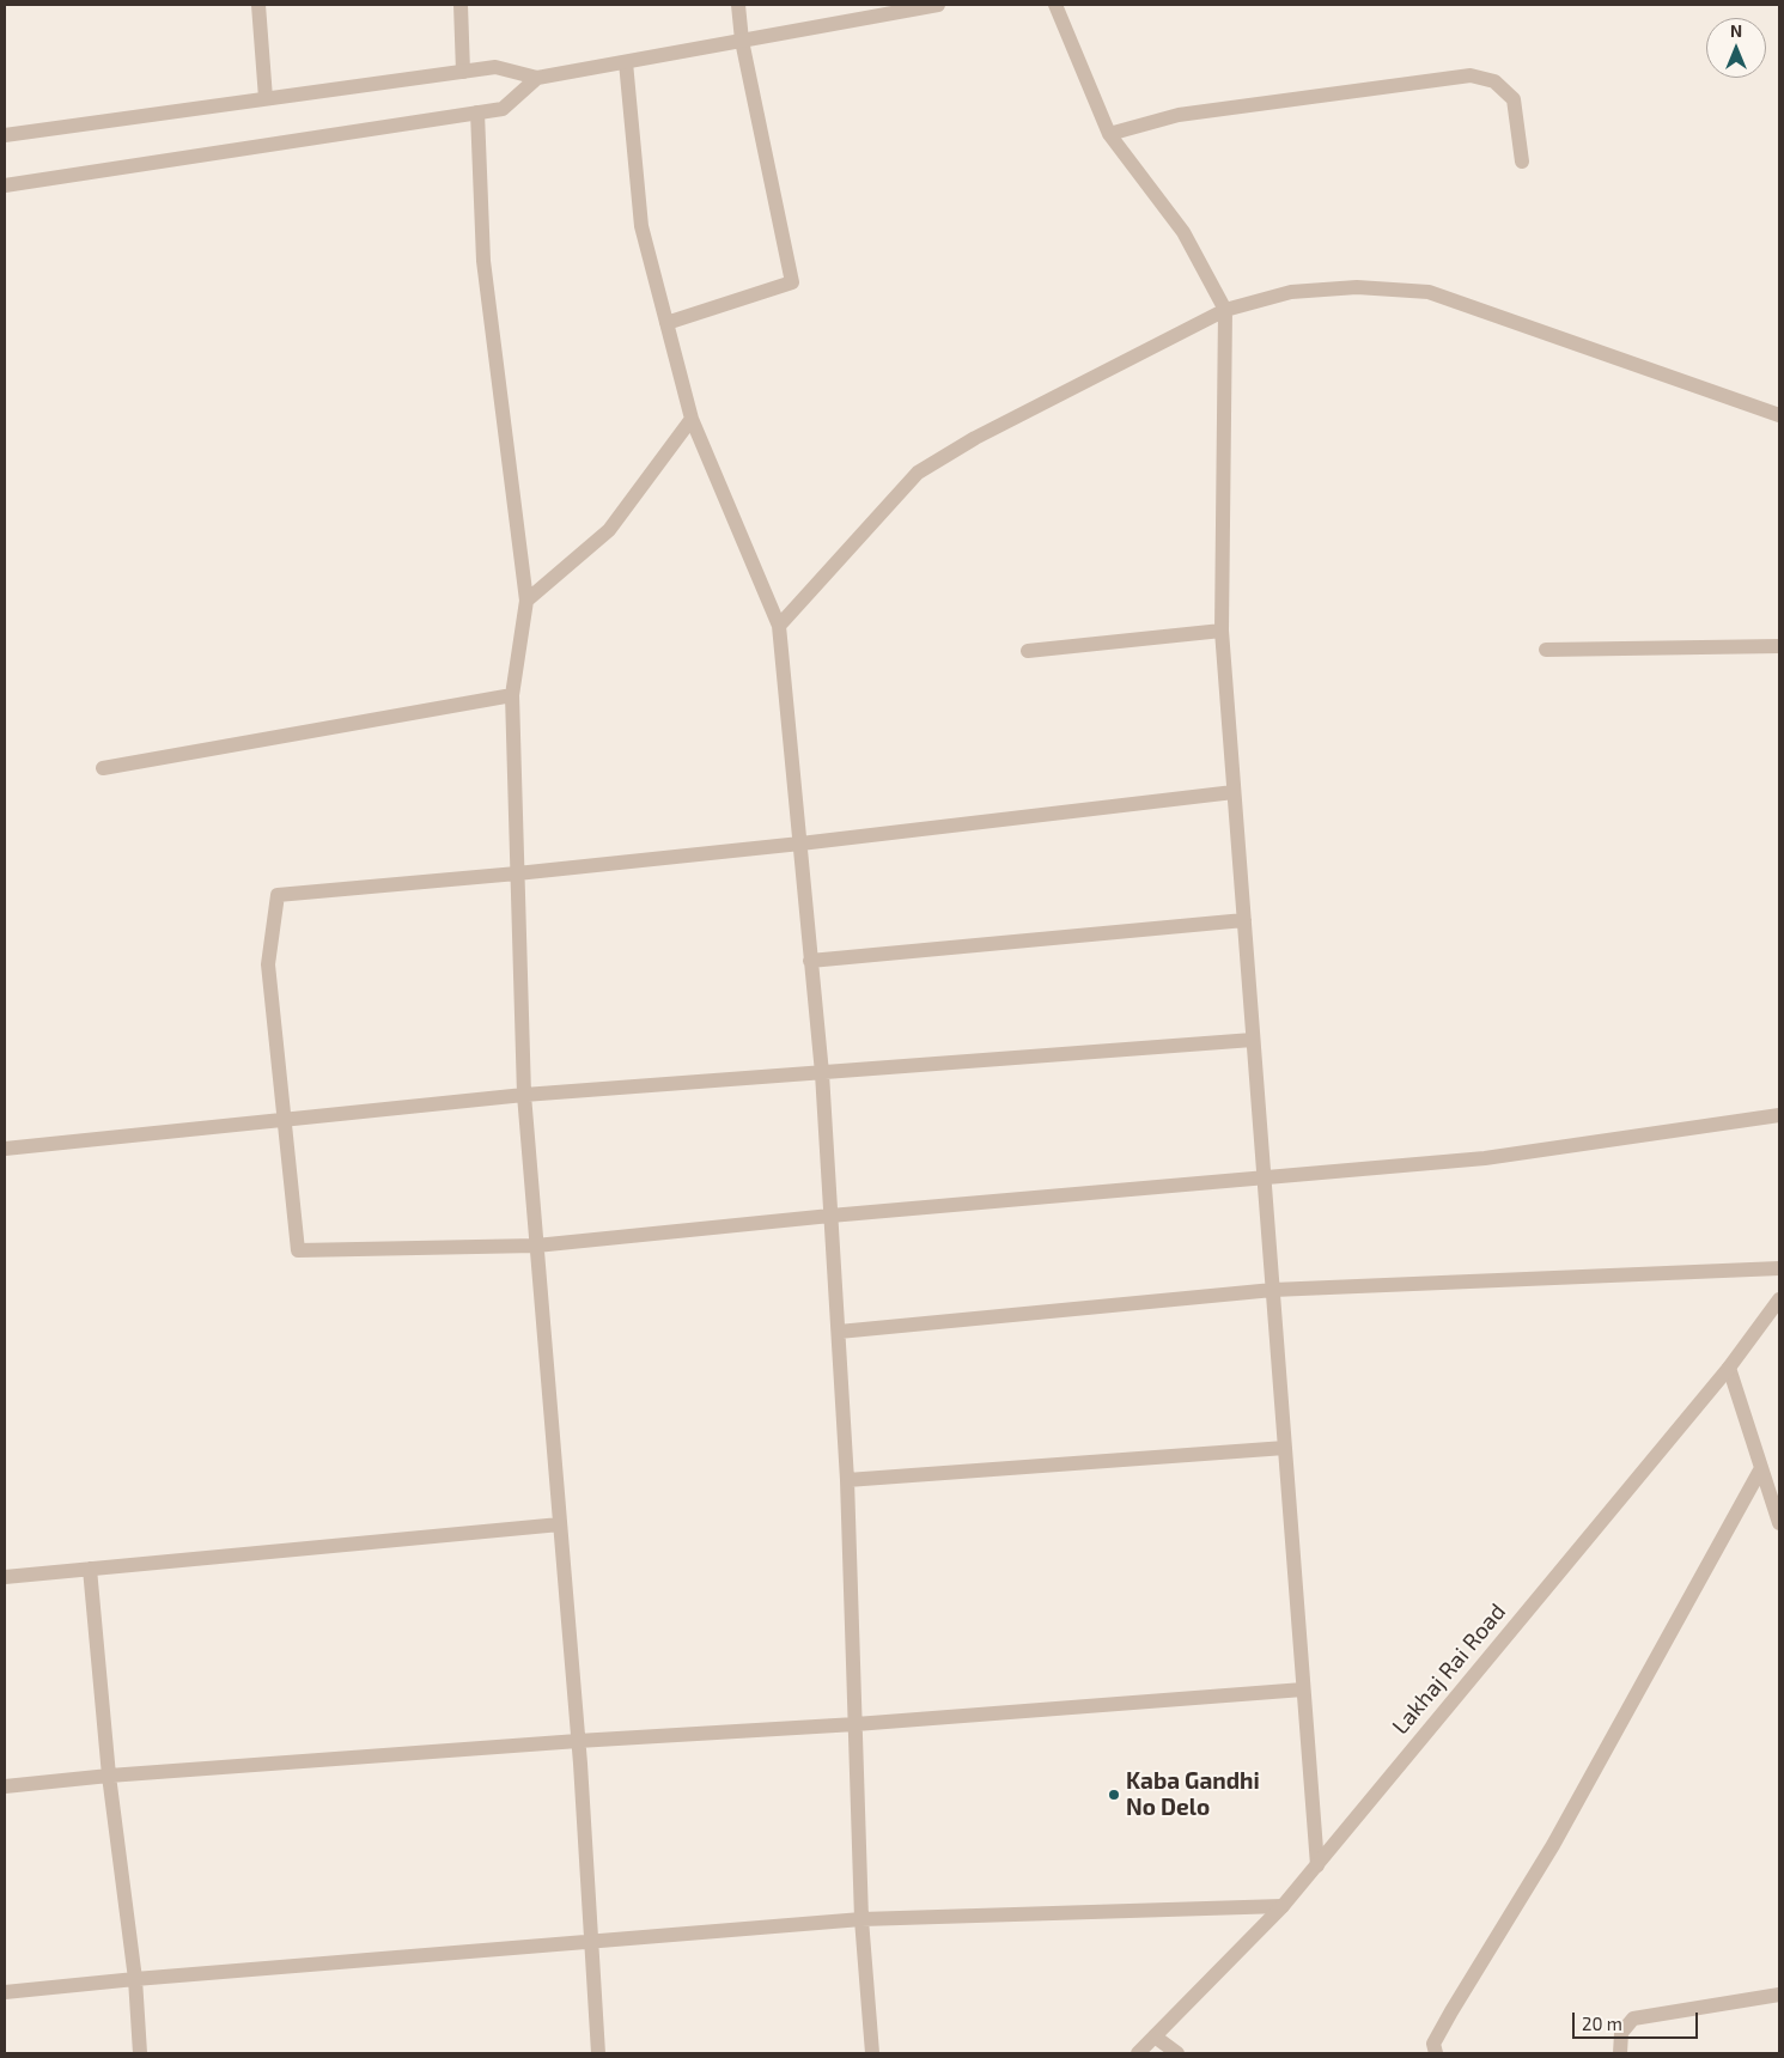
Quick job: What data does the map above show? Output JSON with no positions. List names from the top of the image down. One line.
{"streets":{"street":["Lakhaj Rai Road"]},"places":["Kaba Gandhi No Delo"],"scale_bar":"20 m","north":"top"}
